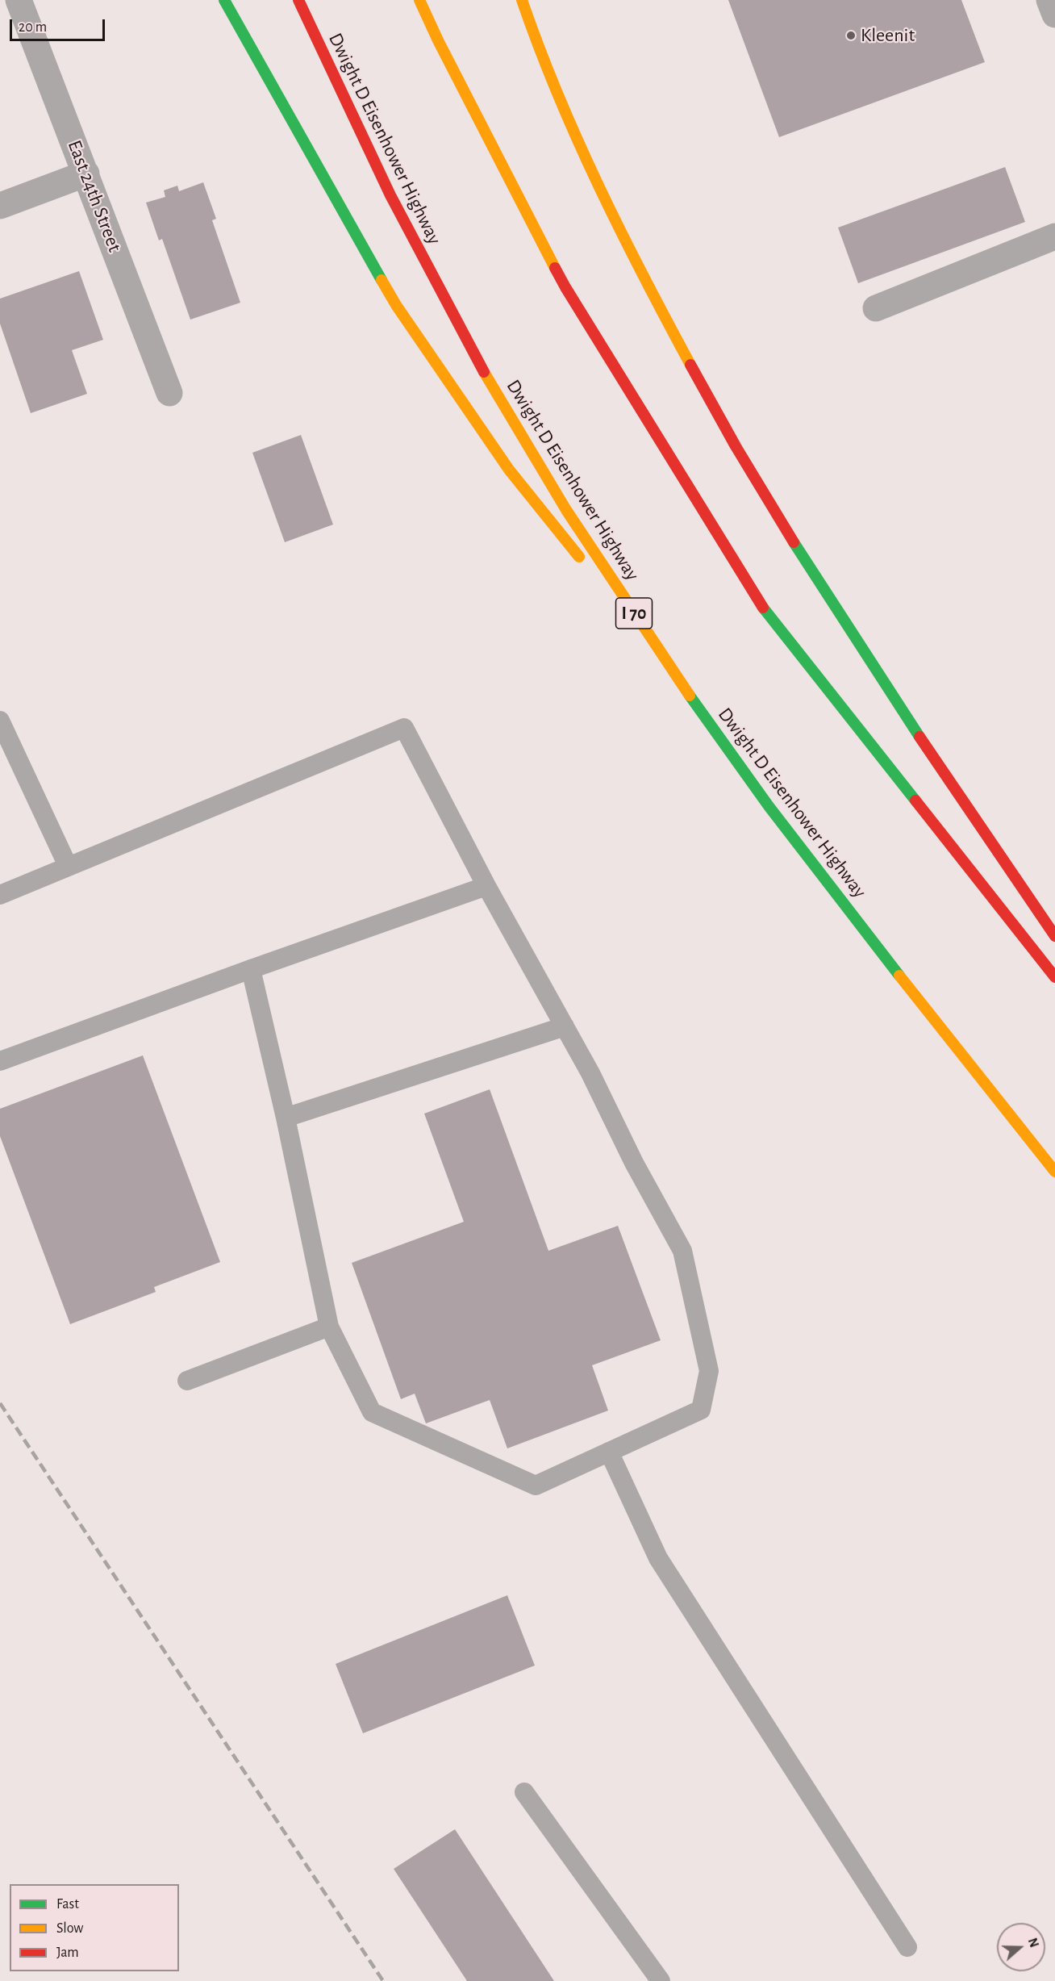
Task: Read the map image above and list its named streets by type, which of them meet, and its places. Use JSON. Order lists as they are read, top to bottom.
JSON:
{
  "streets": {
    "highway": ["Dwight D Eisenhower Highway", "I 70"],
    "street": ["East 24th Street"]
  },
  "places": ["Kleenit"],
  "legend": ["Fast", "Slow", "Jam"],
  "scale_bar": "20 m",
  "north": "right"
}
